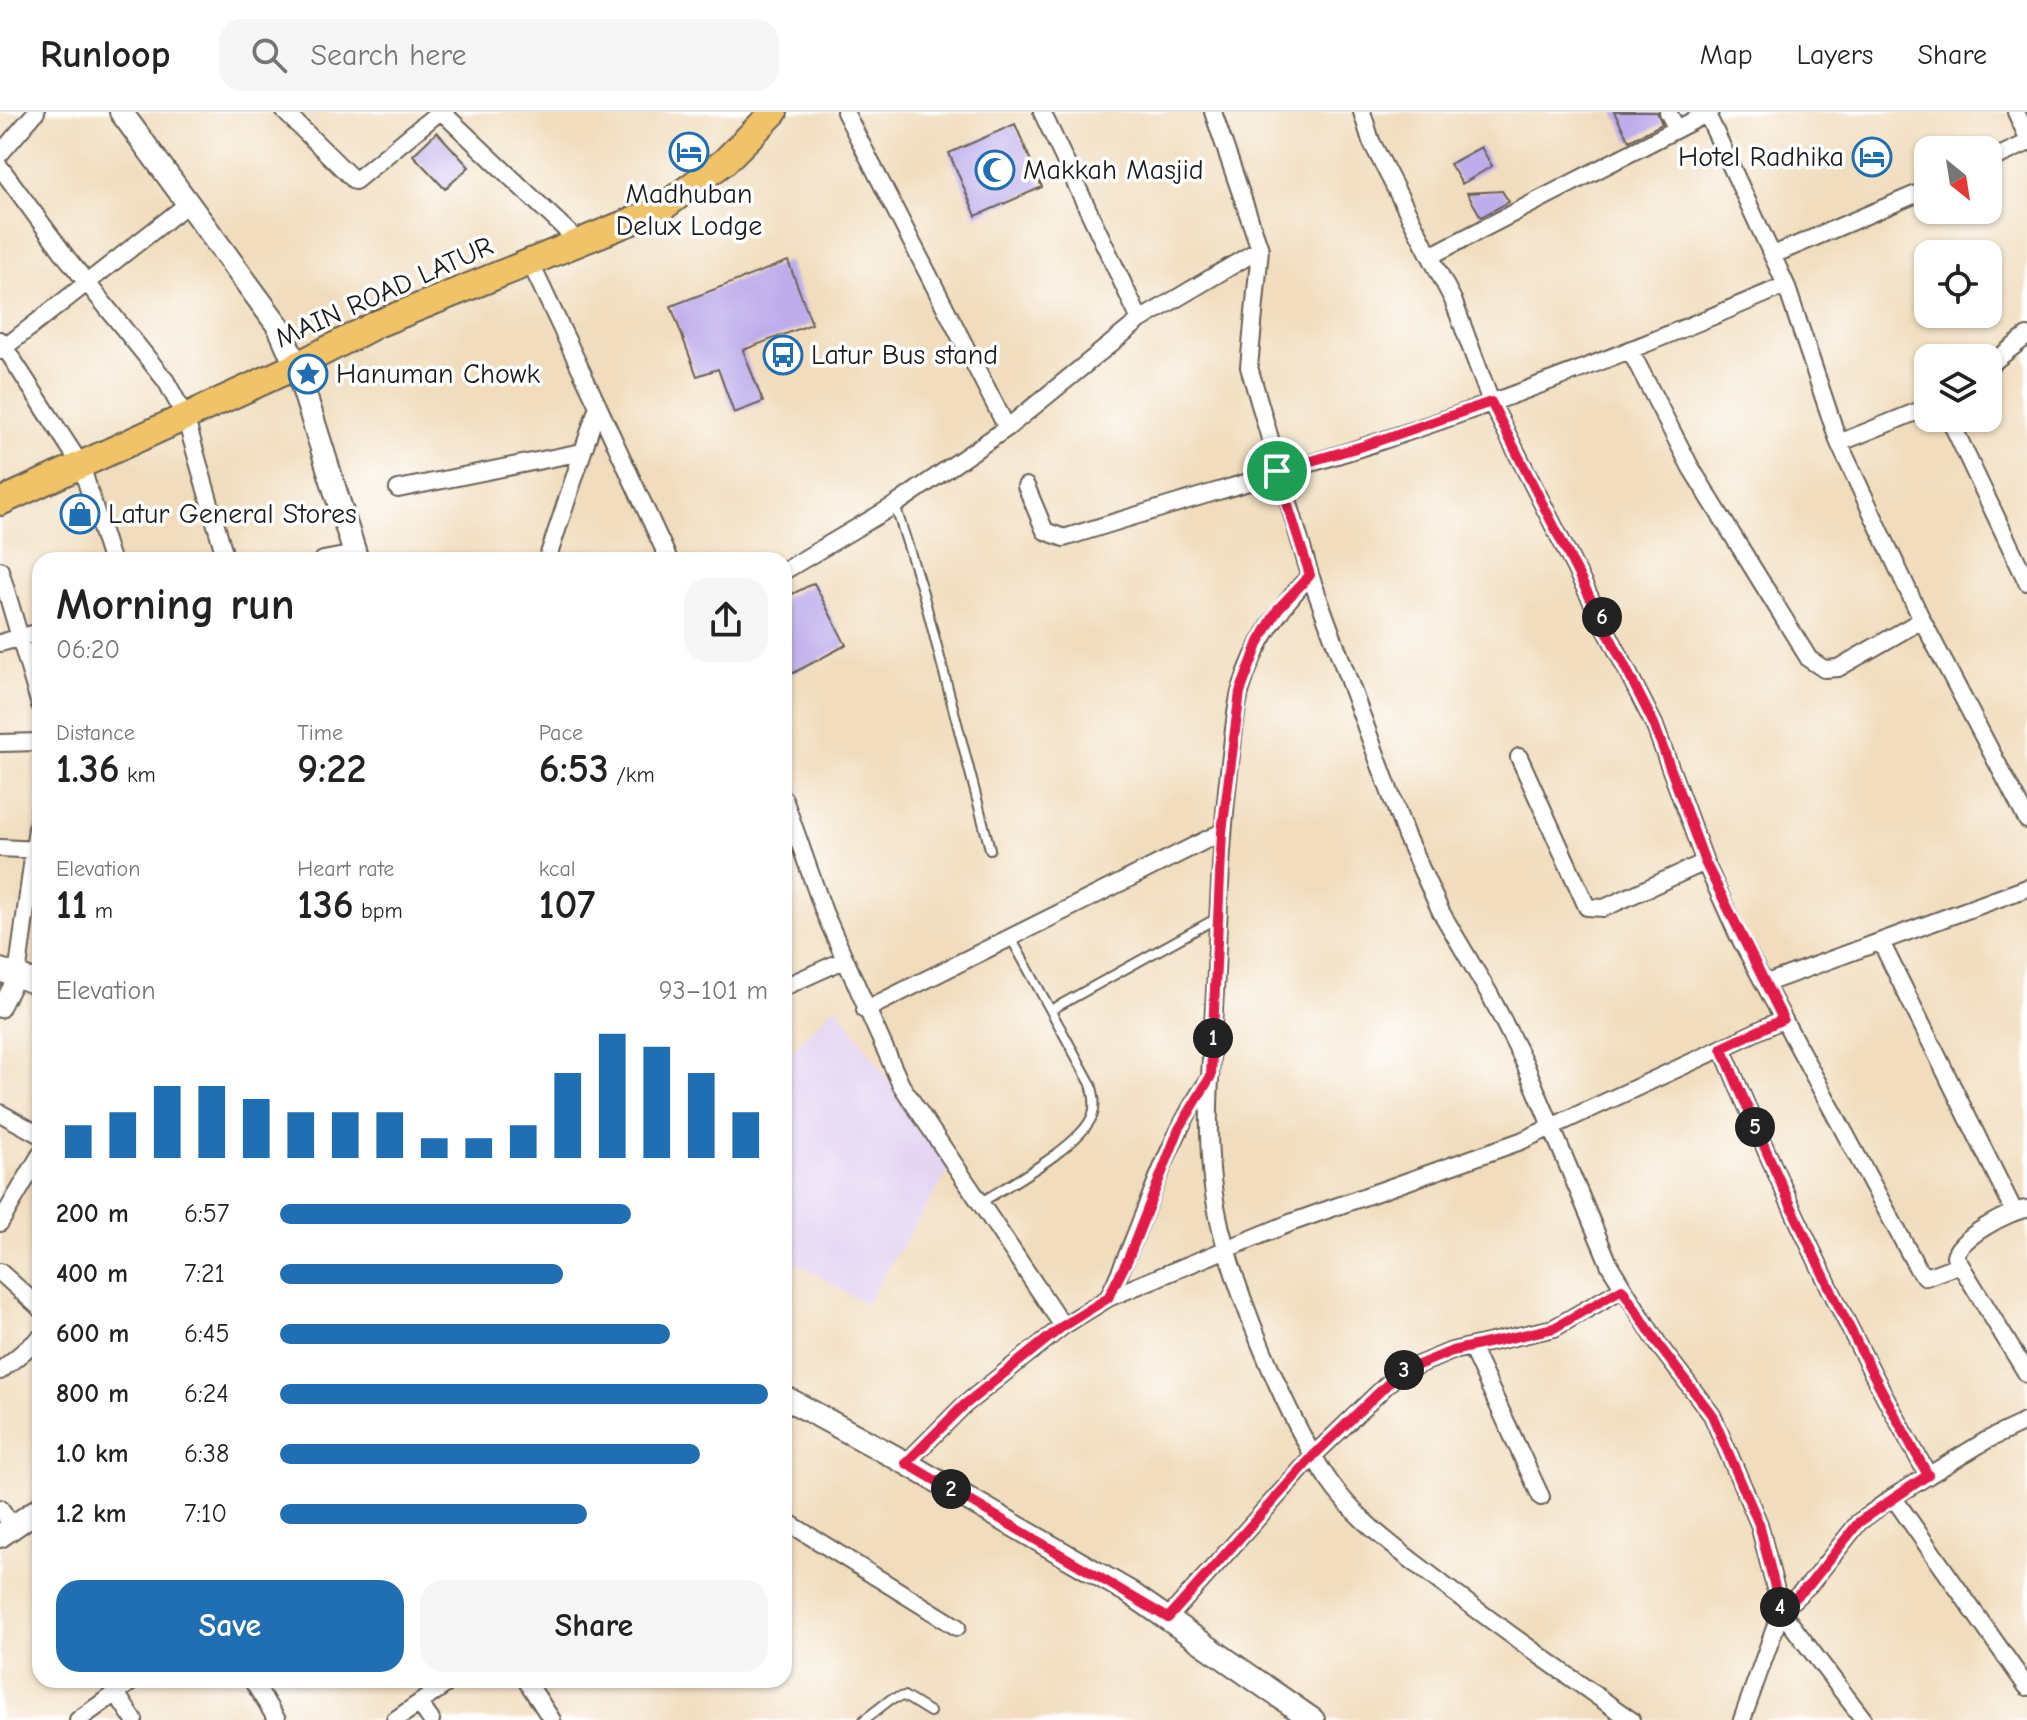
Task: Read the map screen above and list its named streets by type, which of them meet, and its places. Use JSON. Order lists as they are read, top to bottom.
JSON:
{
  "streets": {
    "main road": ["MAIN ROAD LATUR"]
  },
  "places": {
    "hotel": ["Madhuban Delux Lodge", "Hotel Radhika"],
    "mosque": ["Makkah Masjid"],
    "bus stop": ["Latur Bus stand"],
    "place": ["Hanuman Chowk"],
    "shop": ["Latur General Stores"]
  },
  "north": "bottom right",
  "page": {
    "header": "Runloop",
    "search": "Search here",
    "nav": ["Map", "Layers", "Share"],
    "heading": ["Morning run", "06:20"],
    "pins": [
      "6",
      "1",
      "5",
      "3",
      "2",
      "4"
    ],
    "stats": [
      ["Distance", "1.36 km"],
      ["Time", "9:22"],
      ["Pace", "6:53 /km"],
      ["Elevation", "11 m"],
      ["Heart rate", "136 bpm"],
      ["kcal", "107"]
    ],
    "chart": ["Elevation", "93–101 m"],
    "list": [
      {
        "name": "200 m",
        "note": "6:57"
      },
      {
        "name": "400 m",
        "note": "7:21"
      },
      {
        "name": "600 m",
        "note": "6:45"
      },
      {
        "name": "800 m",
        "note": "6:24"
      },
      {
        "name": "1.0 km",
        "note": "6:38"
      },
      {
        "name": "1.2 km",
        "note": "7:10"
      }
    ],
    "buttons": ["Save", "Share"]
  }
}
